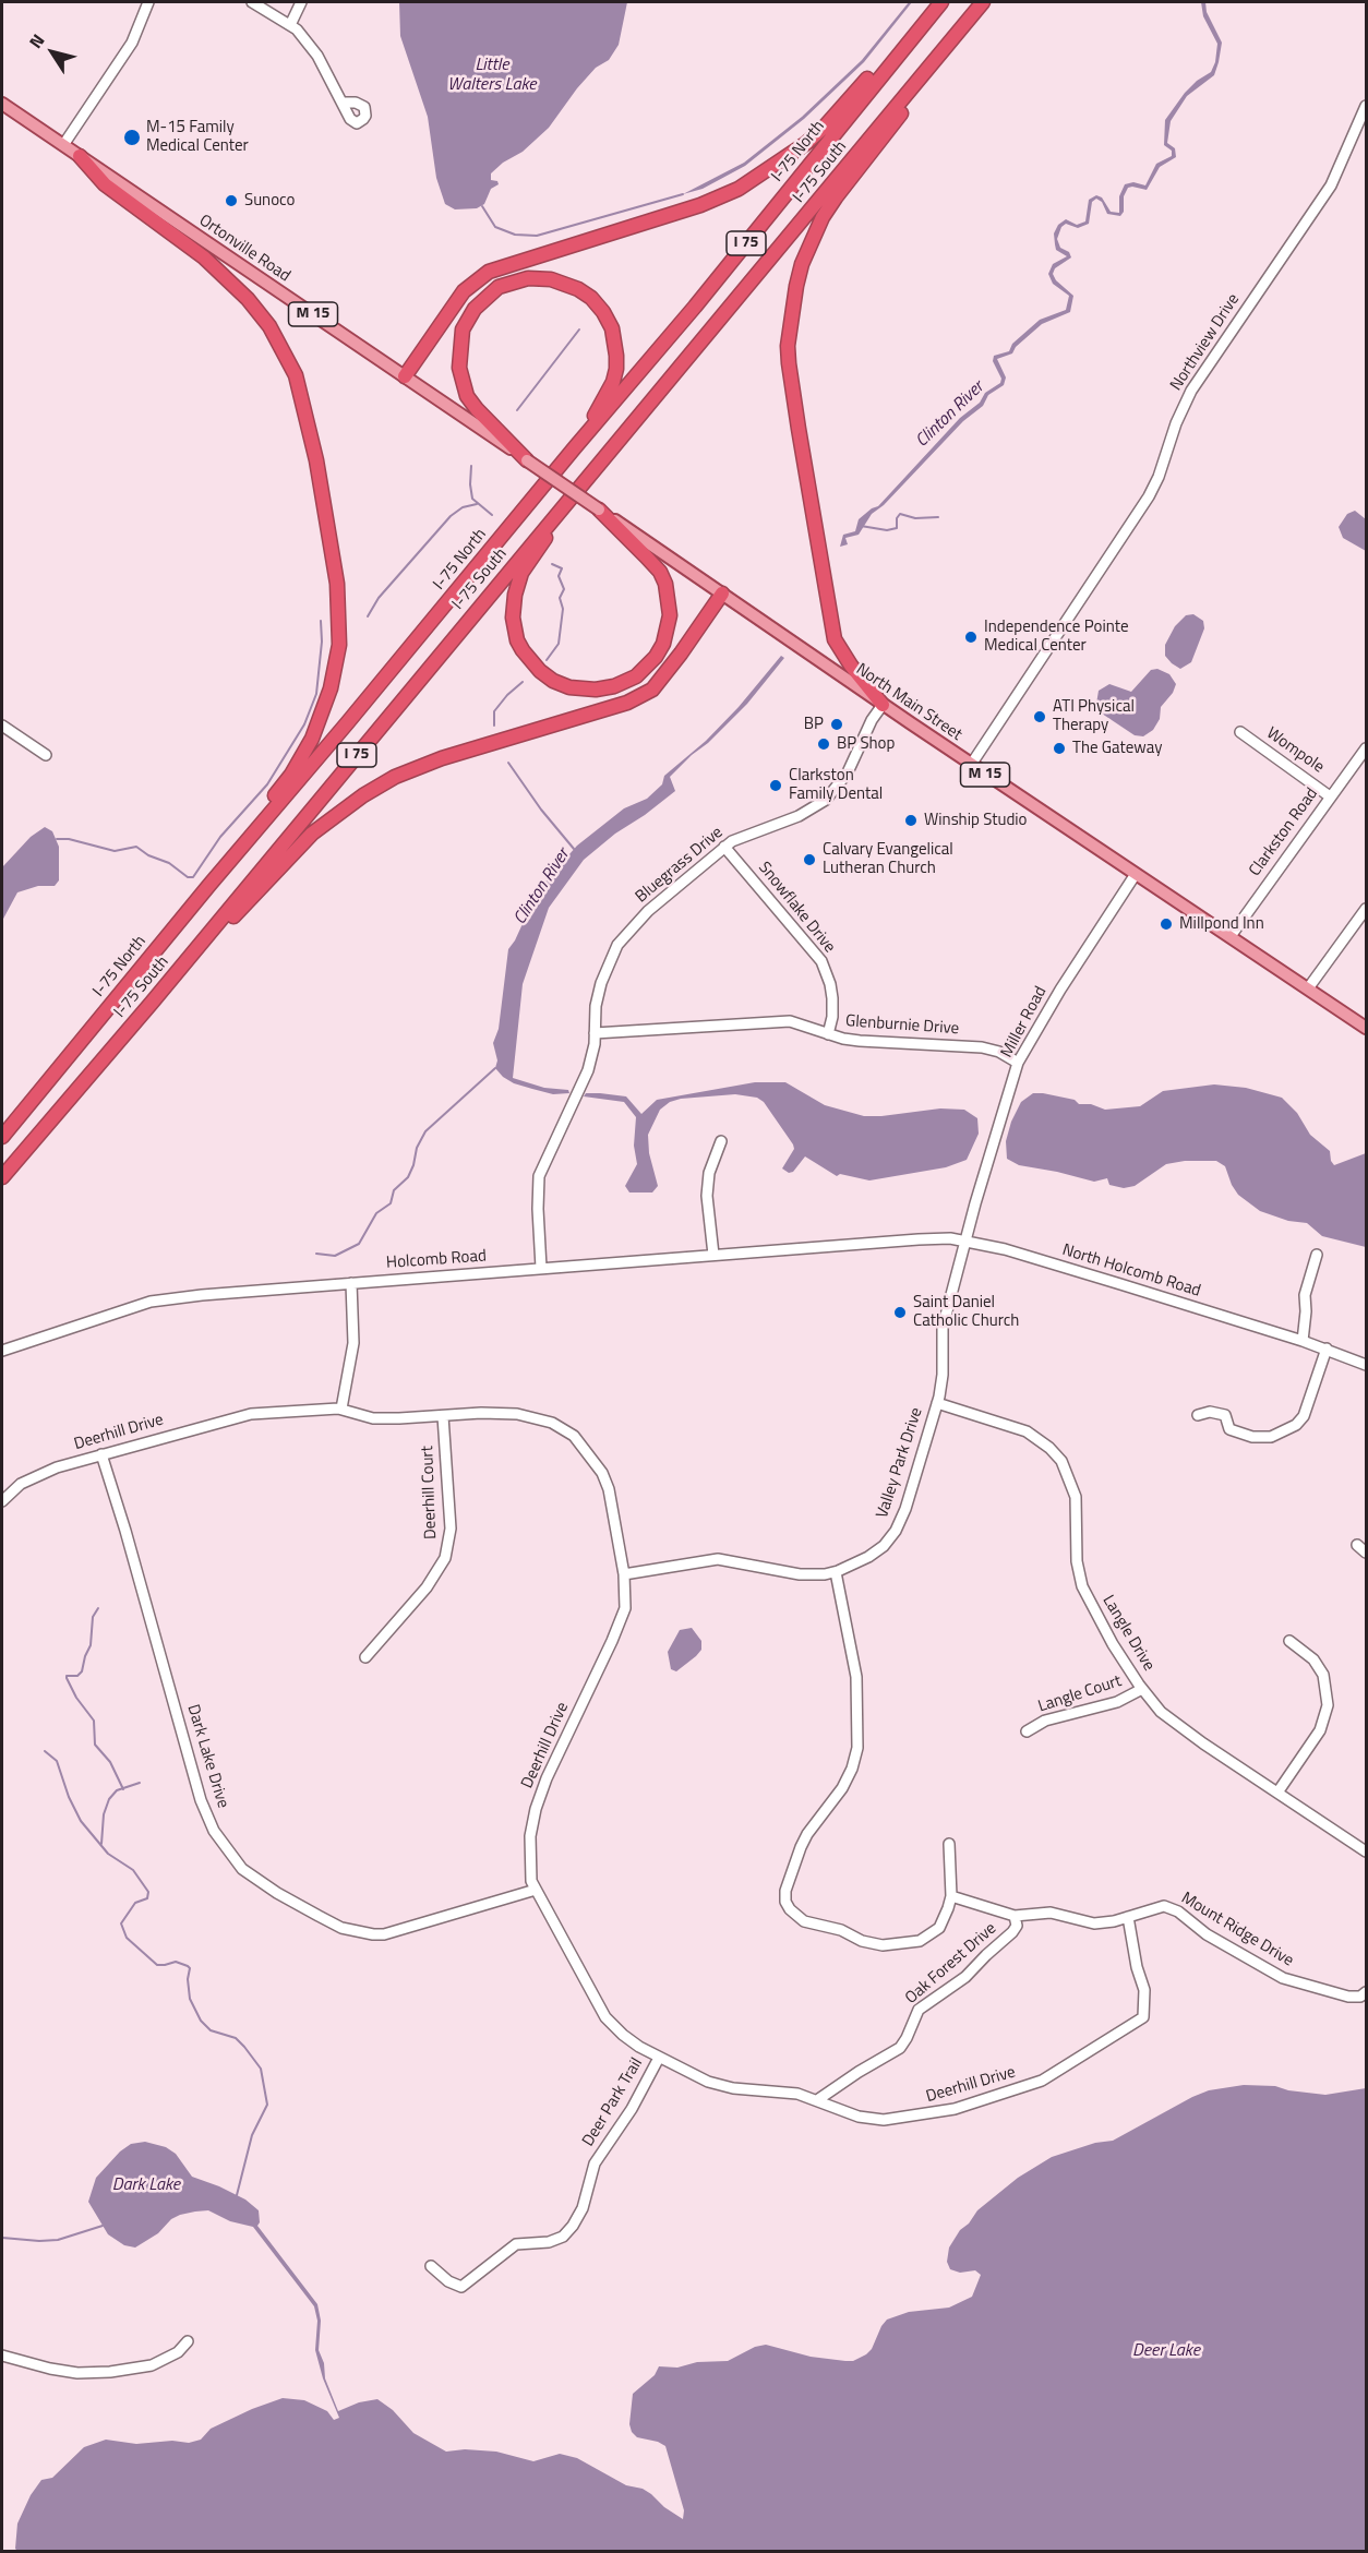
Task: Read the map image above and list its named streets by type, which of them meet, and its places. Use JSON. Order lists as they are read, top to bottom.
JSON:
{
  "streets": {
    "highway": ["I-75 North", "I-75 South", "I 75"],
    "main road": ["Ortonville Road", "M 15", "North Main Street"],
    "street": [
      "Northview Drive",
      "Wompole",
      "Clarkston Road",
      "Bluegrass Drive",
      "Snowflake Drive",
      "Miller Road",
      "Glenburnie Drive",
      "Holcomb Road",
      "North Holcomb Road",
      "Deerhill Drive",
      "Valley Park Drive",
      "Deerhill Court",
      "Langle Drive",
      "Langle Court",
      "Dark Lake Drive",
      "Mount Ridge Drive",
      "Oak Forest Drive",
      "Deer Park Trail"
    ]
  },
  "crossings": [
    ["Ortonville Road", "North Main Street"],
    ["Northview Drive", "North Main Street"],
    ["North Main Street", "Clarkston Road"],
    ["North Main Street", "Bluegrass Drive"],
    ["North Main Street", "Miller Road"],
    ["Wompole", "Clarkston Road"],
    ["Bluegrass Drive", "Snowflake Drive"],
    ["Bluegrass Drive", "Glenburnie Drive"],
    ["Bluegrass Drive", "Holcomb Road"],
    ["Snowflake Drive", "Glenburnie Drive"],
    ["Miller Road", "Glenburnie Drive"],
    ["Miller Road", "North Holcomb Road"],
    ["Miller Road", "Valley Park Drive"],
    ["Holcomb Road", "North Holcomb Road"],
    ["North Holcomb Road", "Valley Park Drive"],
    ["Deerhill Drive", "Valley Park Drive"],
    ["Deerhill Drive", "Deerhill Court"],
    ["Deerhill Drive", "Dark Lake Drive"],
    ["Deerhill Drive", "Mount Ridge Drive"],
    ["Deerhill Drive", "Oak Forest Drive"],
    ["Deerhill Drive", "Deer Park Trail"],
    ["Valley Park Drive", "Langle Drive"],
    ["Langle Drive", "Langle Court"],
    ["Mount Ridge Drive", "Oak Forest Drive"]
  ],
  "water": [
    "Little Walters Lake",
    "Clinton River",
    "Dark Lake",
    "Deer Lake"
  ],
  "places": [
    "M-15 Family Medical Center",
    "Sunoco",
    "Independence Pointe Medical Center",
    "ATI Physical Therapy",
    "BP",
    "BP Shop",
    "The Gateway",
    "Clarkston Family Dental",
    "Winship Studio",
    "Calvary Evangelical Lutheran Church",
    "Millpond Inn",
    "Saint Daniel Catholic Church"
  ],
  "north": "top left"
}
